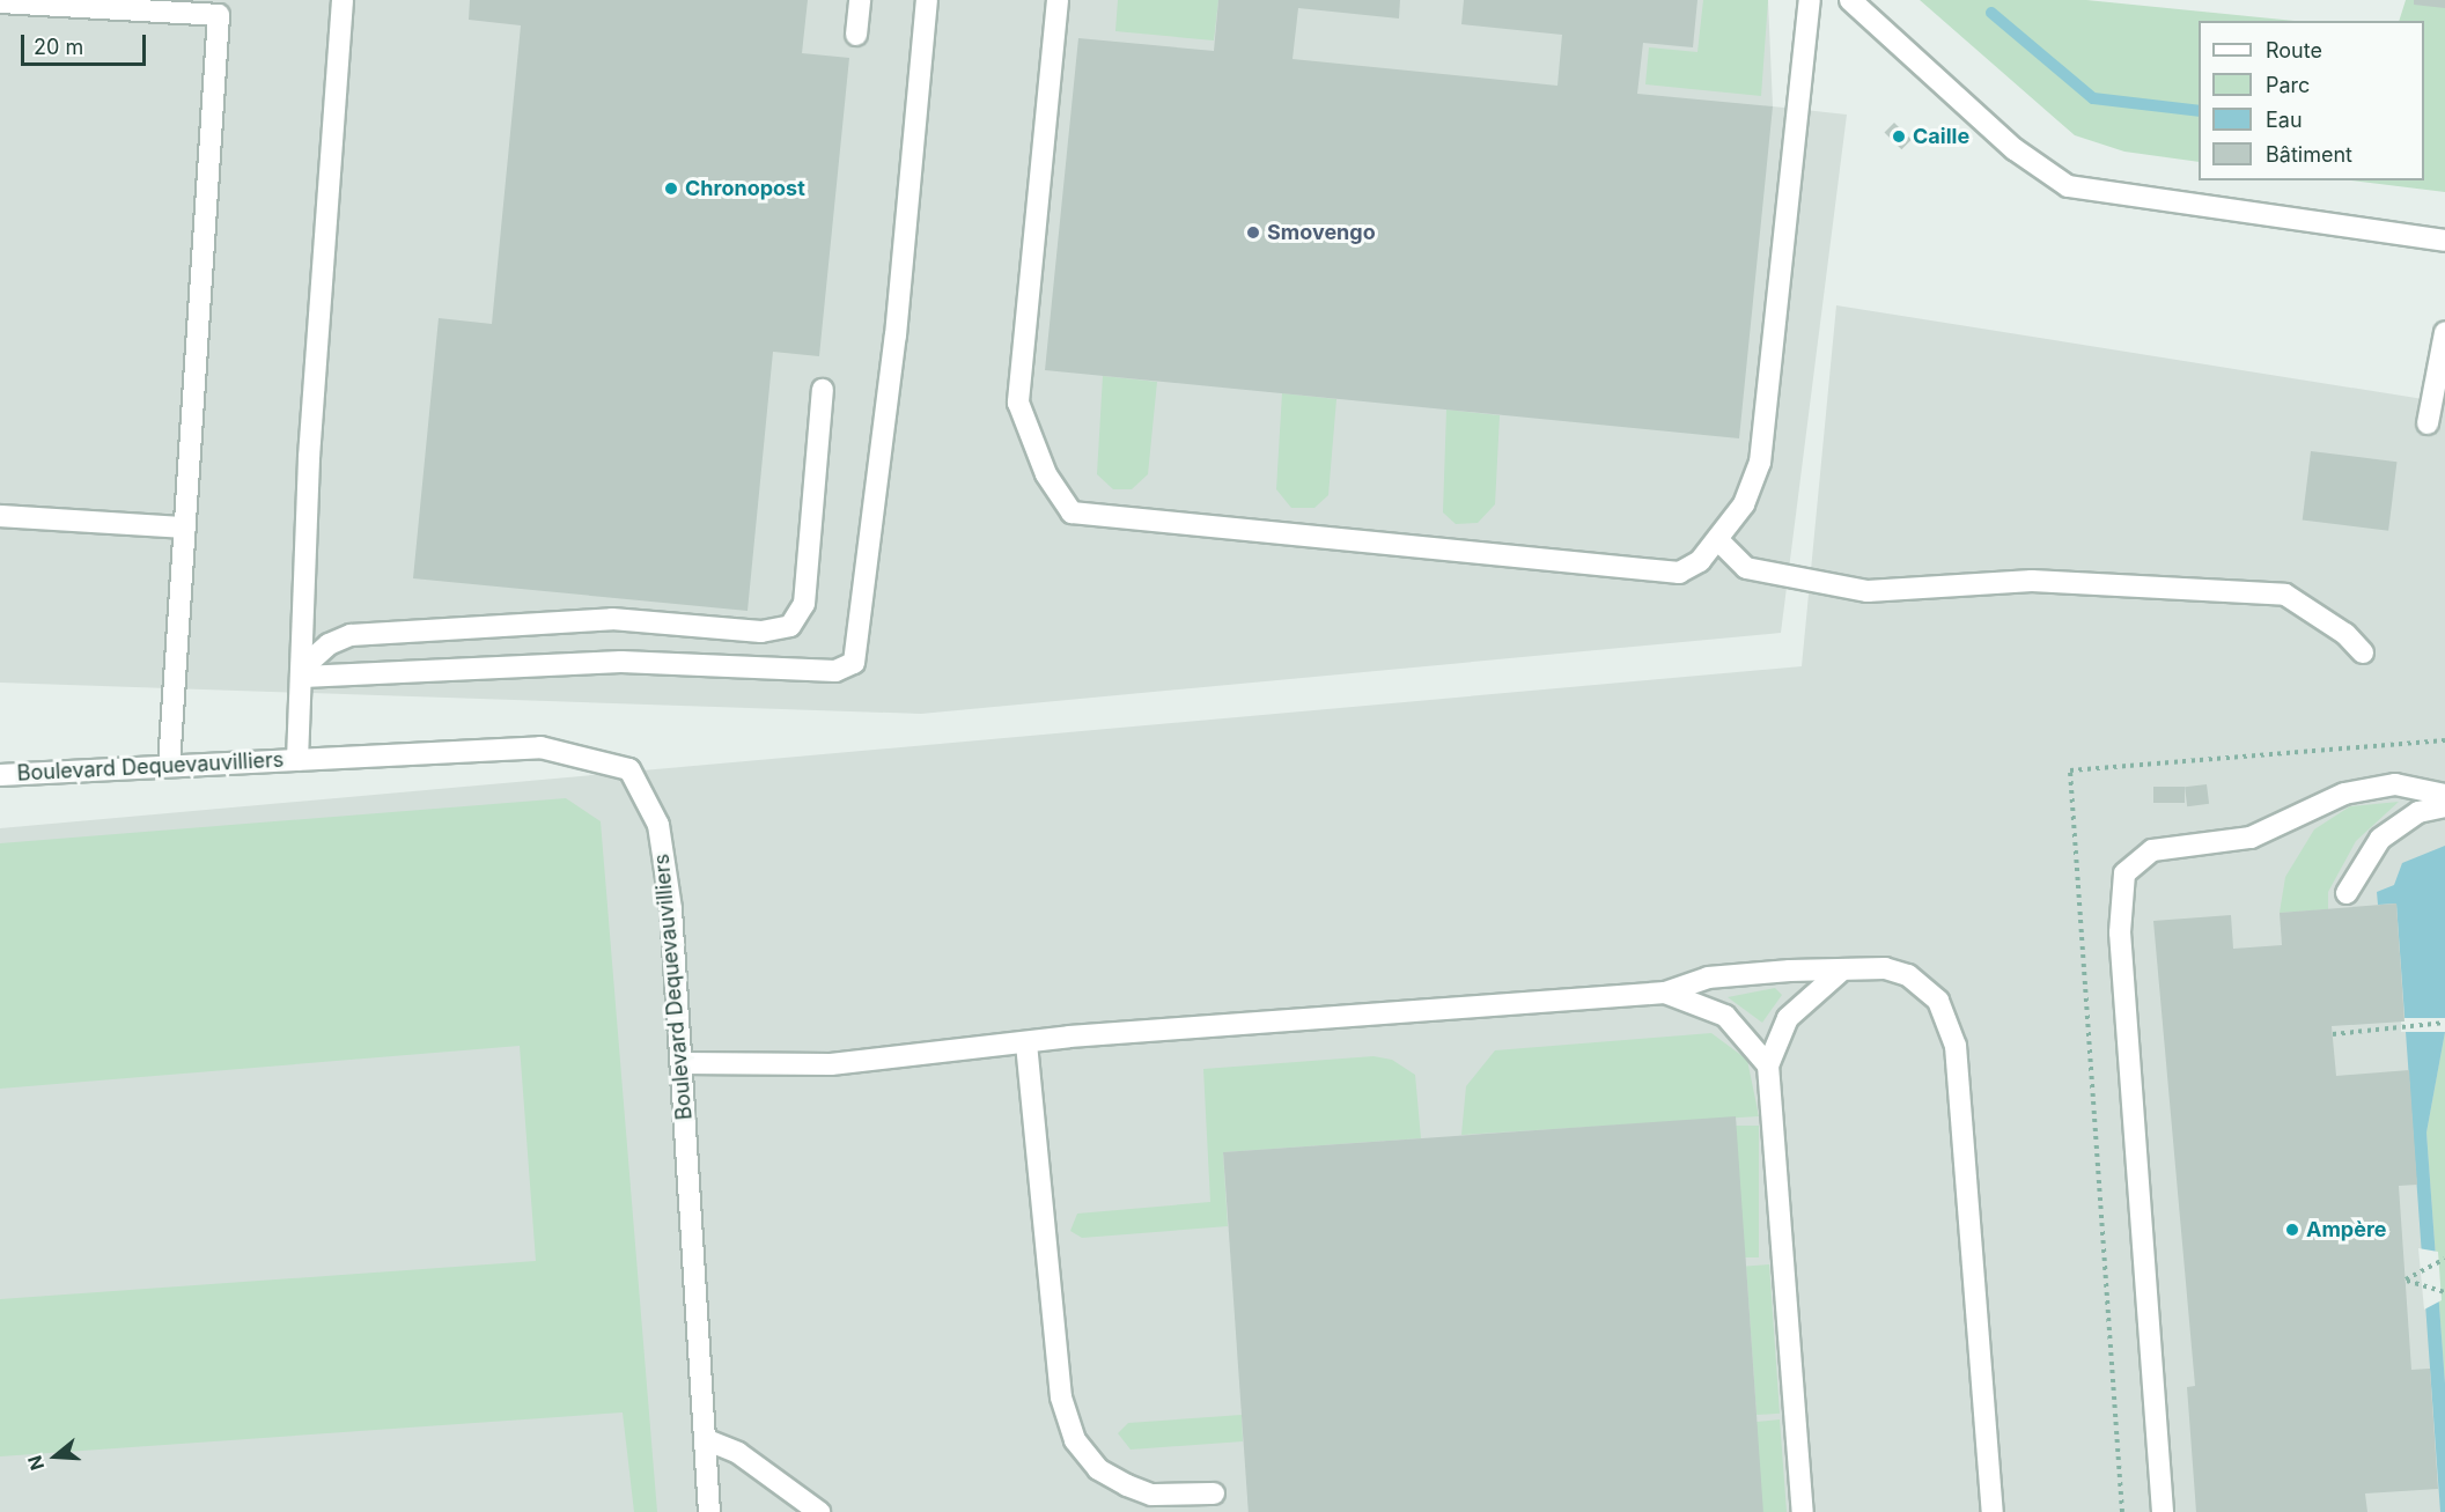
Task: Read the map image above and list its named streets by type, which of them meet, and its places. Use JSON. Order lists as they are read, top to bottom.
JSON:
{
  "streets": {
    "street": ["Boulevard Dequevauvilliers"]
  },
  "places": [
    "Caille",
    "Chronopost",
    "Smovengo",
    "Ampère"
  ],
  "legend": [
    "Route",
    "Parc",
    "Eau",
    "Bâtiment"
  ],
  "scale_bar": "20 m",
  "north": "left"
}
